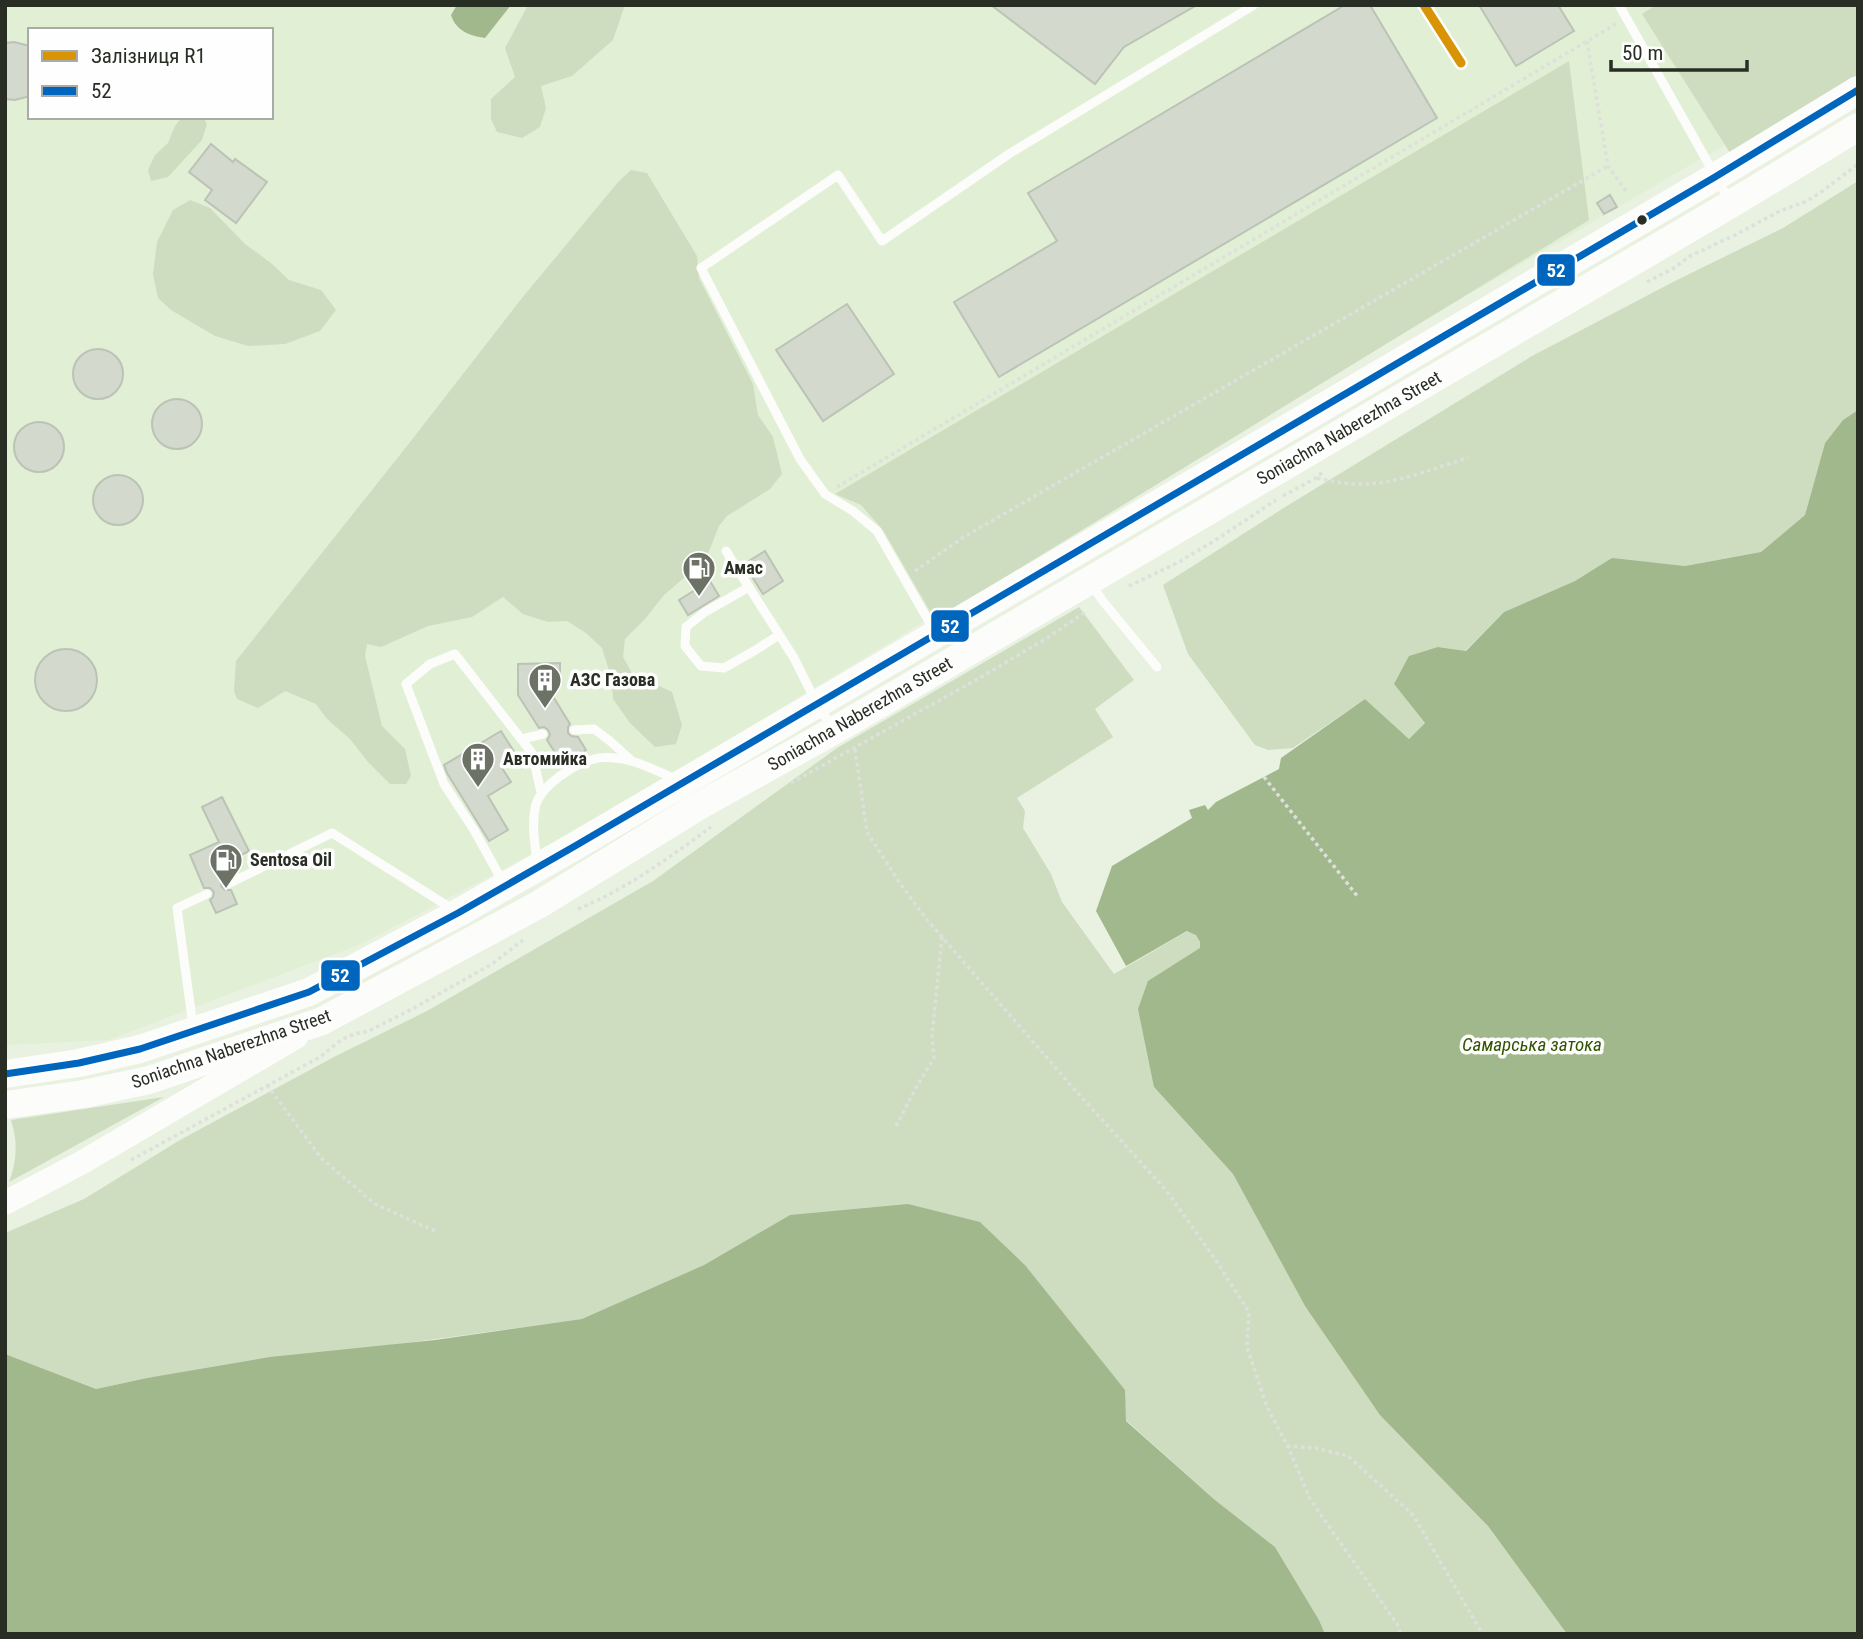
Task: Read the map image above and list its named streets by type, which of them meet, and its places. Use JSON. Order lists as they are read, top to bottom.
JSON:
{
  "streets": {
    "main road": ["Soniachna Naberezhna Street"]
  },
  "water": ["Самарська затока"],
  "places": {
    "fuel station": ["Амас", "Sentosa Oil"],
    "building": ["АЗС Газова", "Автомийка"]
  },
  "lines": ["rail line R1", "transit line 52"],
  "legend": ["Залізниця R1", "52"],
  "scale_bar": "50 m"
}
